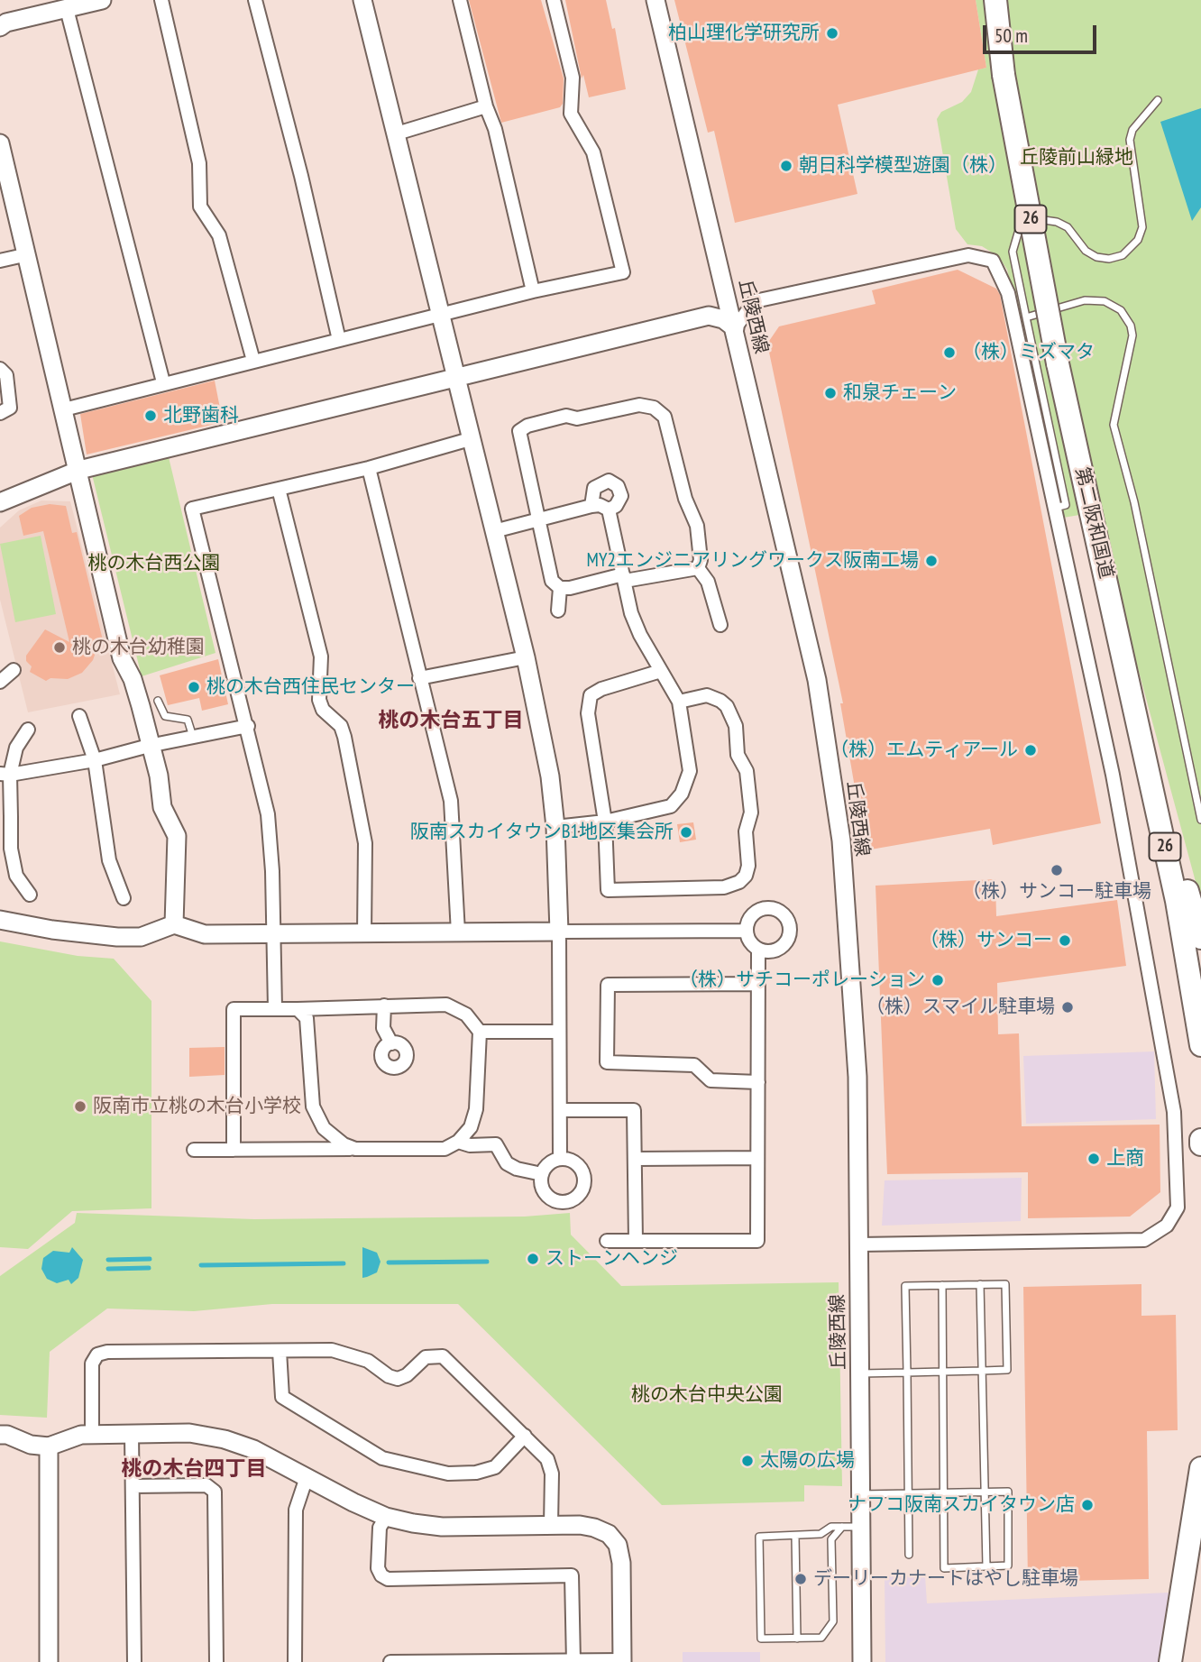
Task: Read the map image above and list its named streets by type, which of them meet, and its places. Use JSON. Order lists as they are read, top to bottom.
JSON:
{
  "streets": {
    "highway": ["26", "第二阪和国道"],
    "street": ["丘陵西線"]
  },
  "crossings": [
    ["26", "第二阪和国道"]
  ],
  "districts": ["桃の木台五丁目", "桃の木台四丁目"],
  "parks": ["丘陵前山緑地", "桃の木台西公園", "桃の木台中央公園"],
  "places": [
    "柏山理化学研究所",
    "朝日科学模型遊園（株）",
    "（株）ミズマタ",
    "和泉チェーン",
    "北野歯科",
    "MY2エンジニアリングワークス阪南工場",
    "桃の木台幼稚園",
    "桃の木台西住民センター",
    "（株）エムティアール",
    "阪南スカイタウンB1地区集会所",
    "（株）サンコー駐車場",
    "（株）サンコー",
    "（株）サチコーポレーション",
    "（株）スマイル駐車場",
    "阪南市立桃の木台小学校",
    "上商",
    "ストーンヘンジ",
    "太陽の広場",
    "ナフコ阪南スカイタウン店",
    "デーリーカナートはやし駐車場"
  ],
  "scale_bar": "50 m"
}
